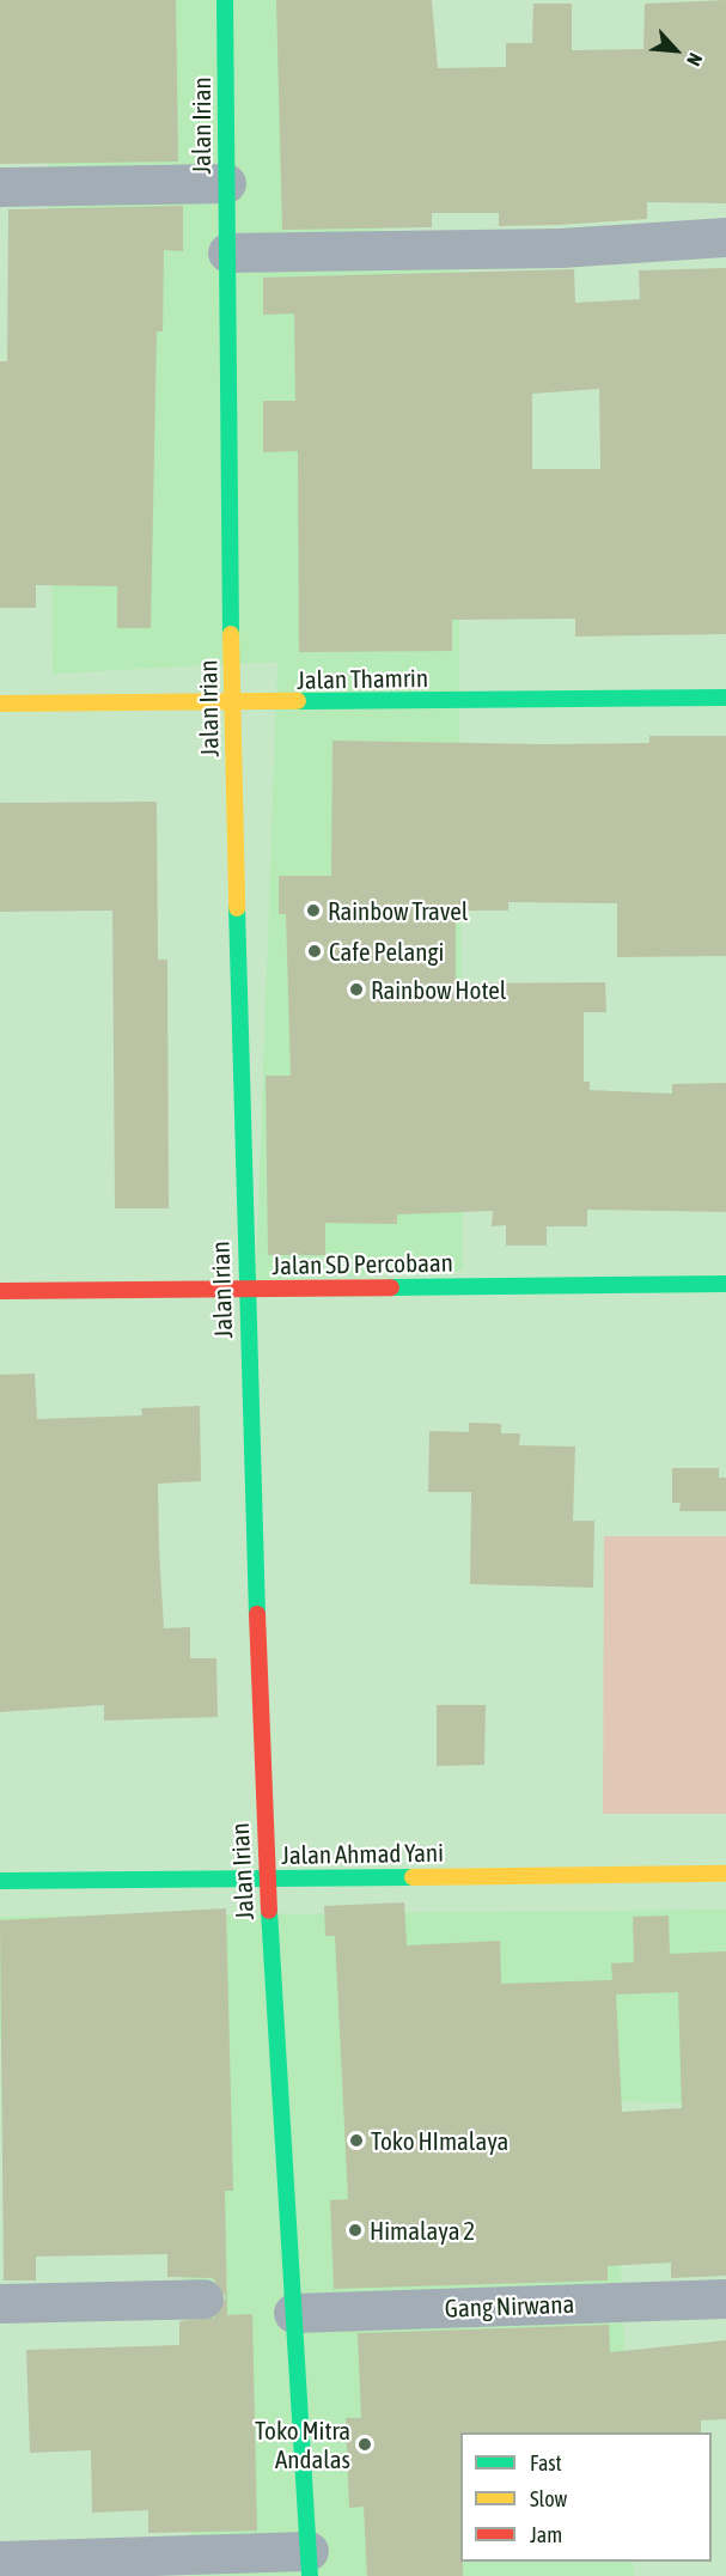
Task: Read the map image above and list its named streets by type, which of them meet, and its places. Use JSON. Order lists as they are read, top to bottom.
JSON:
{
  "streets": {
    "main road": [
      "Jalan Irian",
      "Jalan Thamrin",
      "Jalan SD Percobaan",
      "Jalan Ahmad Yani"
    ],
    "street": ["Gang Nirwana"]
  },
  "crossings": [
    ["Jalan Irian", "Jalan Thamrin"],
    ["Jalan Irian", "Jalan SD Percobaan"],
    ["Jalan Irian", "Jalan Ahmad Yani"],
    ["Jalan Irian", "Gang Nirwana"]
  ],
  "places": [
    "Rainbow Travel",
    "Cafe Pelangi",
    "Rainbow Hotel",
    "Toko HImalaya",
    "Himalaya 2",
    "Toko Mitra Andalas"
  ],
  "legend": ["Fast", "Slow", "Jam"],
  "north": "bottom right"
}
